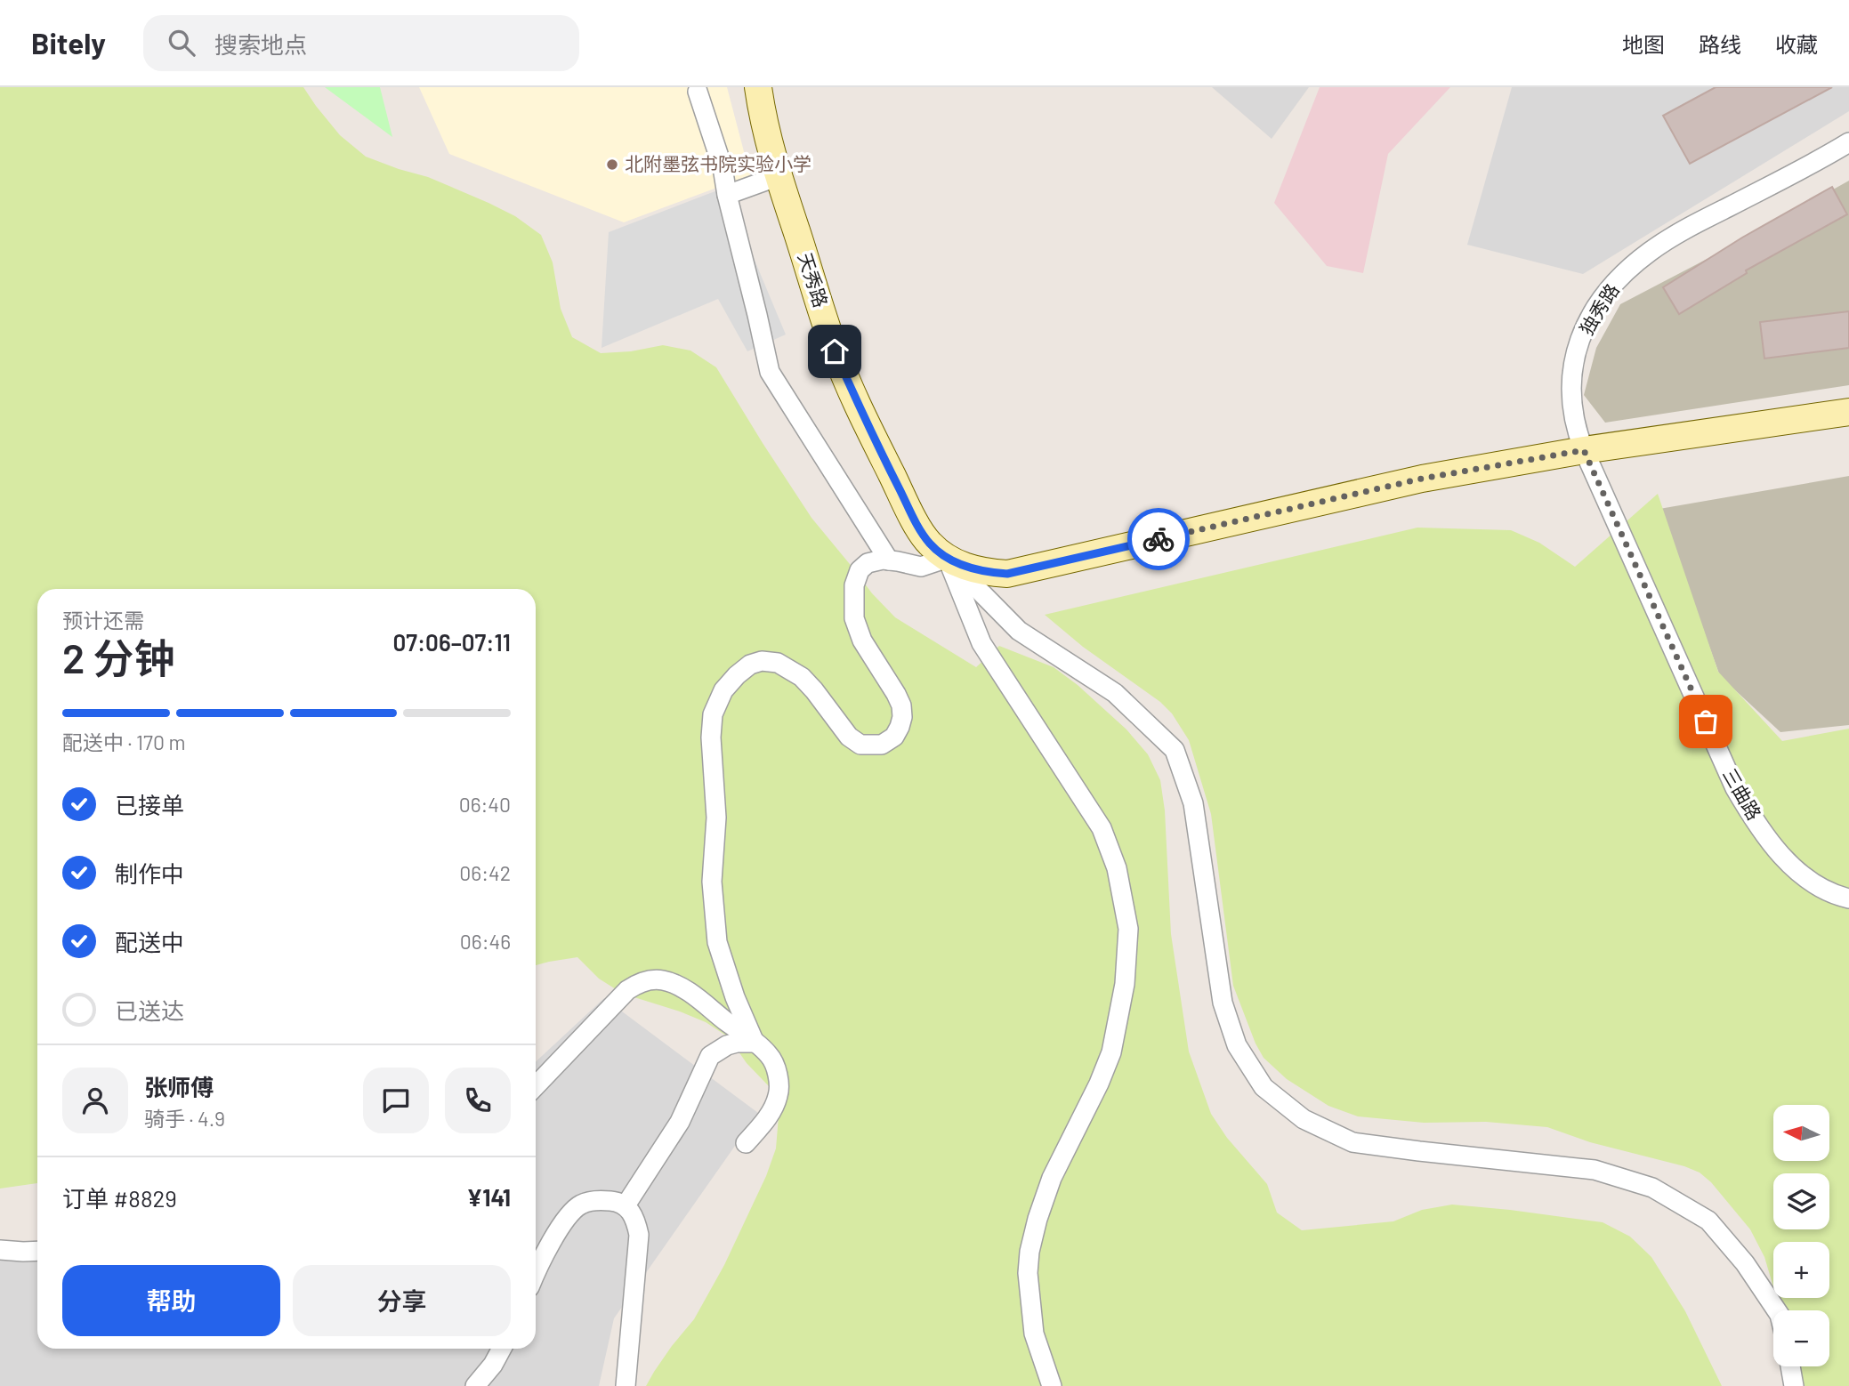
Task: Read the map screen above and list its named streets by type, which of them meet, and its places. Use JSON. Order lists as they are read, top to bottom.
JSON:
{
  "streets": {
    "main road": ["天秀路"],
    "street": ["独秀路", "三曲路"]
  },
  "crossings": [
    ["独秀路", "三曲路"]
  ],
  "places": ["北附墨弦书院实验小学"],
  "north": "left",
  "page": {
    "header": "Bitely",
    "search": "搜索地点",
    "nav": ["地图", "路线", "收藏"],
    "heading": ["2 分钟", "预计还需", "07:06–07:11"],
    "panel": [
      "张师傅",
      "骑手 · 4.9",
      "订单 #8829",
      "¥141"
    ],
    "bar": "配送中 · 170 m",
    "list": [
      ["已接单", "06:40"],
      ["制作中", "06:42"],
      ["配送中", "06:46"],
      "已送达"
    ],
    "map_buttons": ["+", "−"],
    "buttons": ["帮助", "分享"]
  }
}
